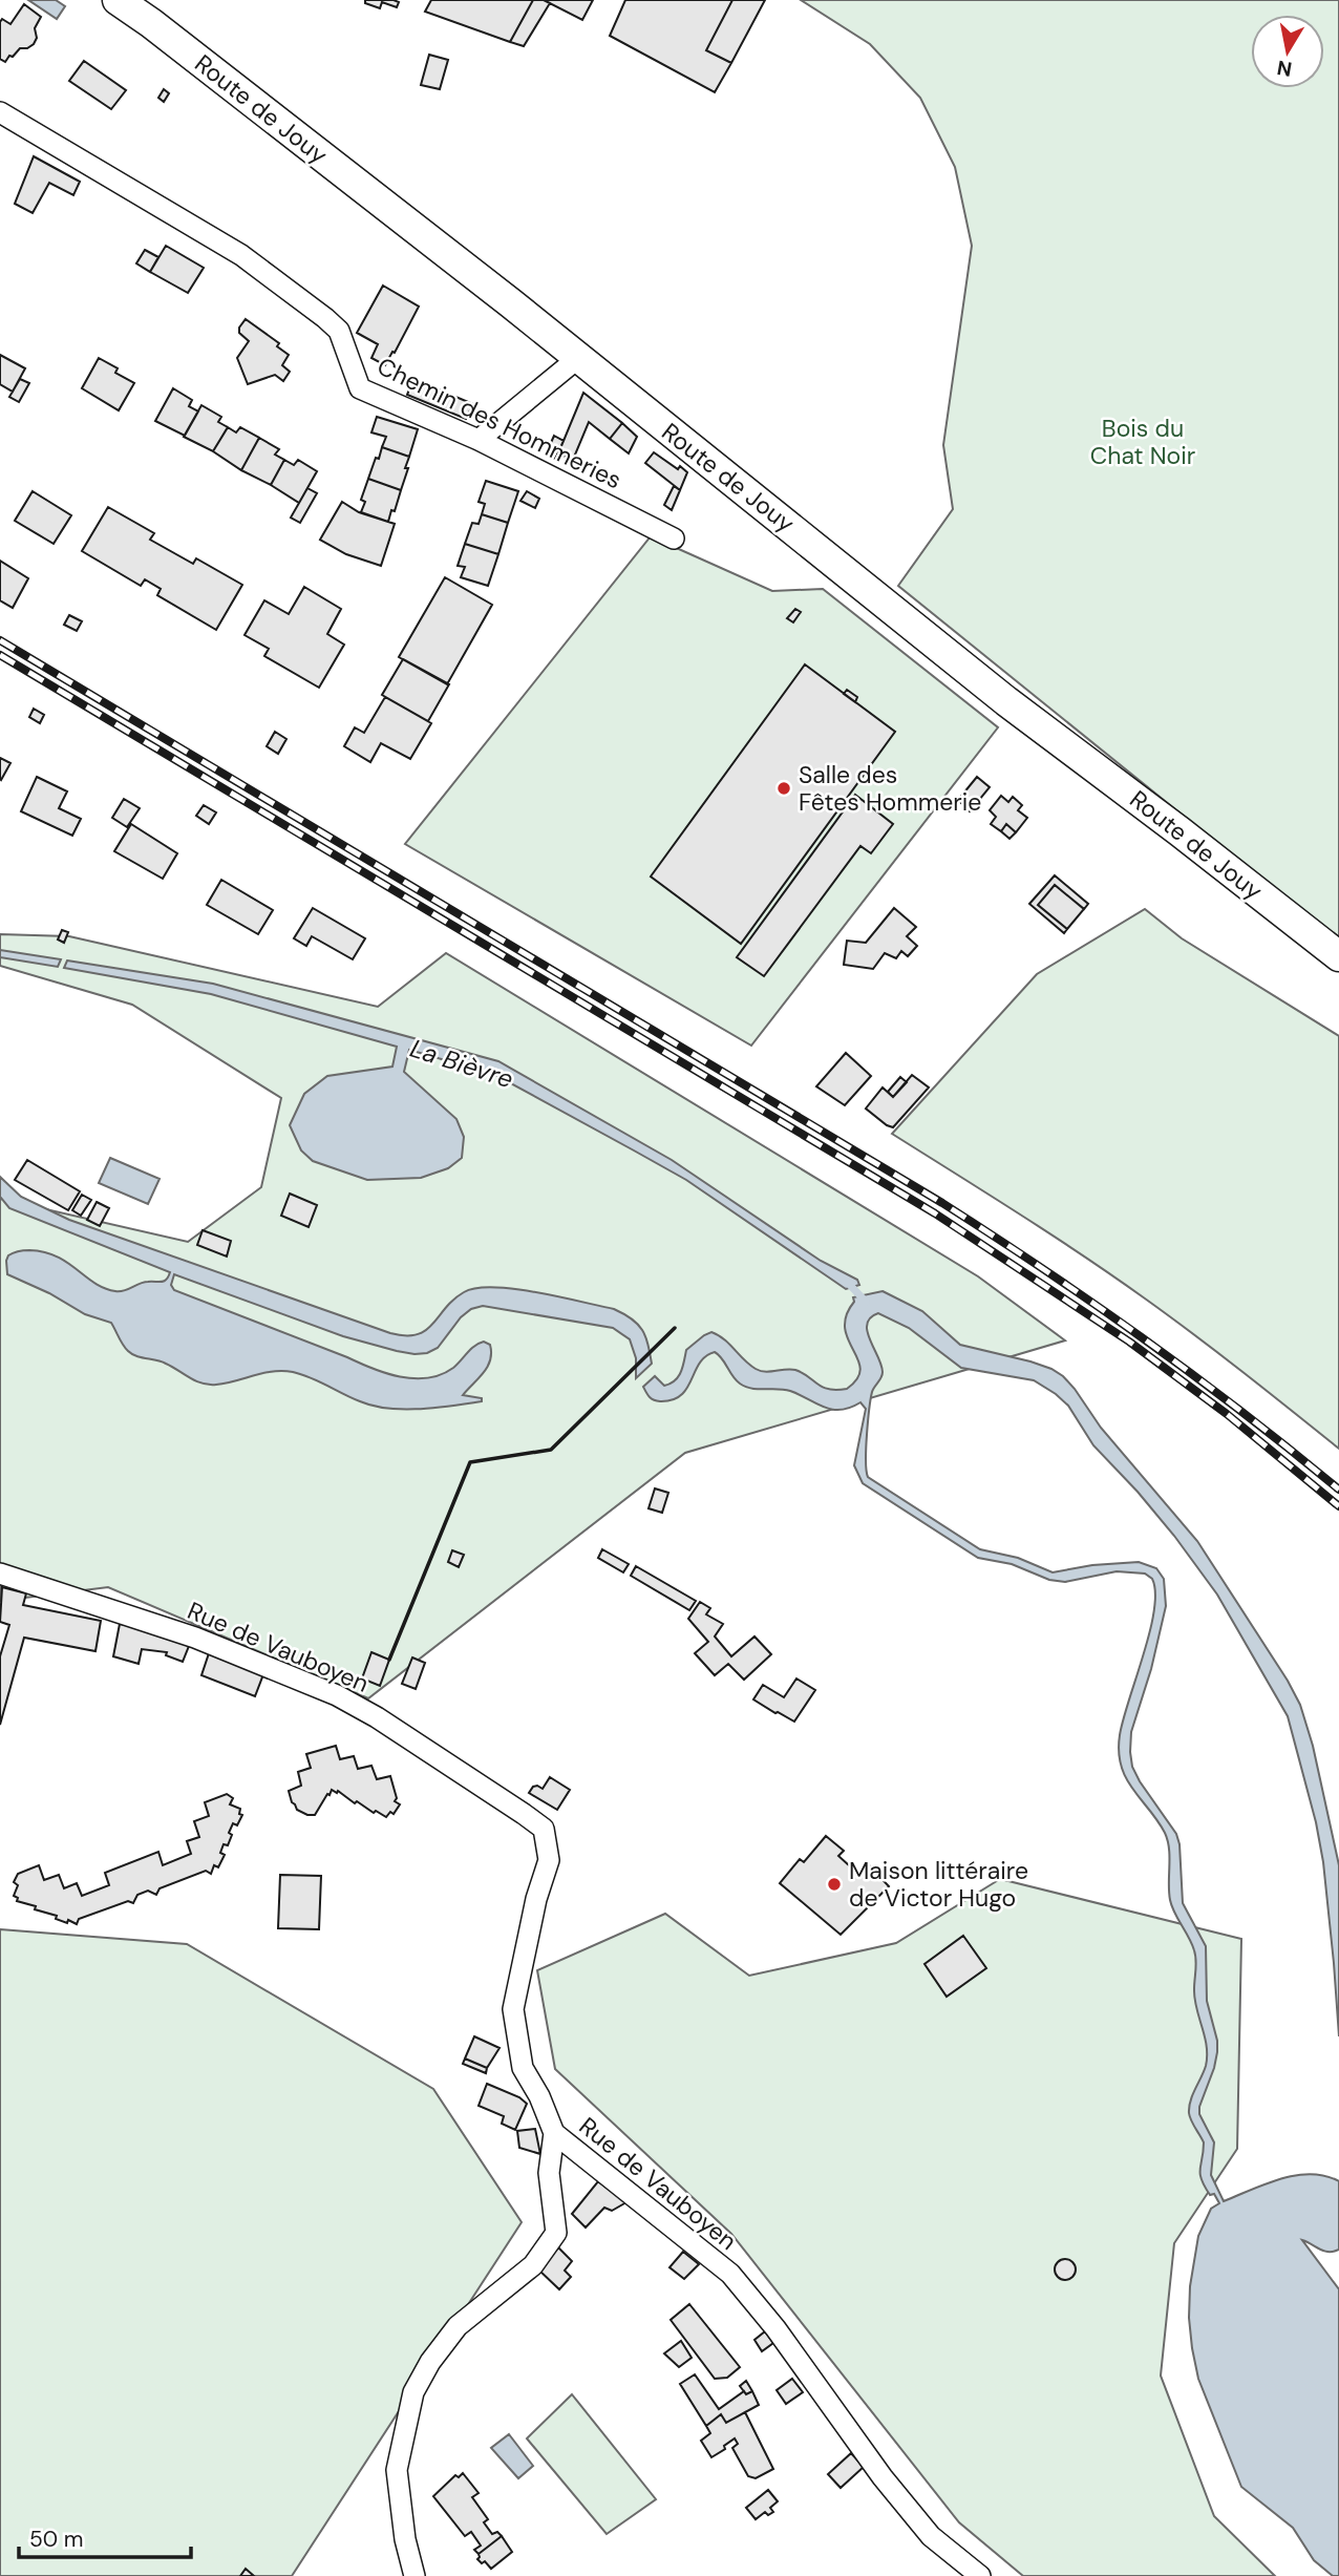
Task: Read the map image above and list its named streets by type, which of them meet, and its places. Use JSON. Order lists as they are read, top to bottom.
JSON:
{
  "streets": {
    "main road": ["Route de Jouy"],
    "street": ["Chemin des Hommeries", "Rue de Vauboyen"]
  },
  "water": ["La Bièvre"],
  "parks": ["Bois du Chat Noir"],
  "places": ["Salle des Fêtes Hommerie", "Maison littéraire de Victor Hugo"],
  "scale_bar": "50 m",
  "north": "bottom"
}
